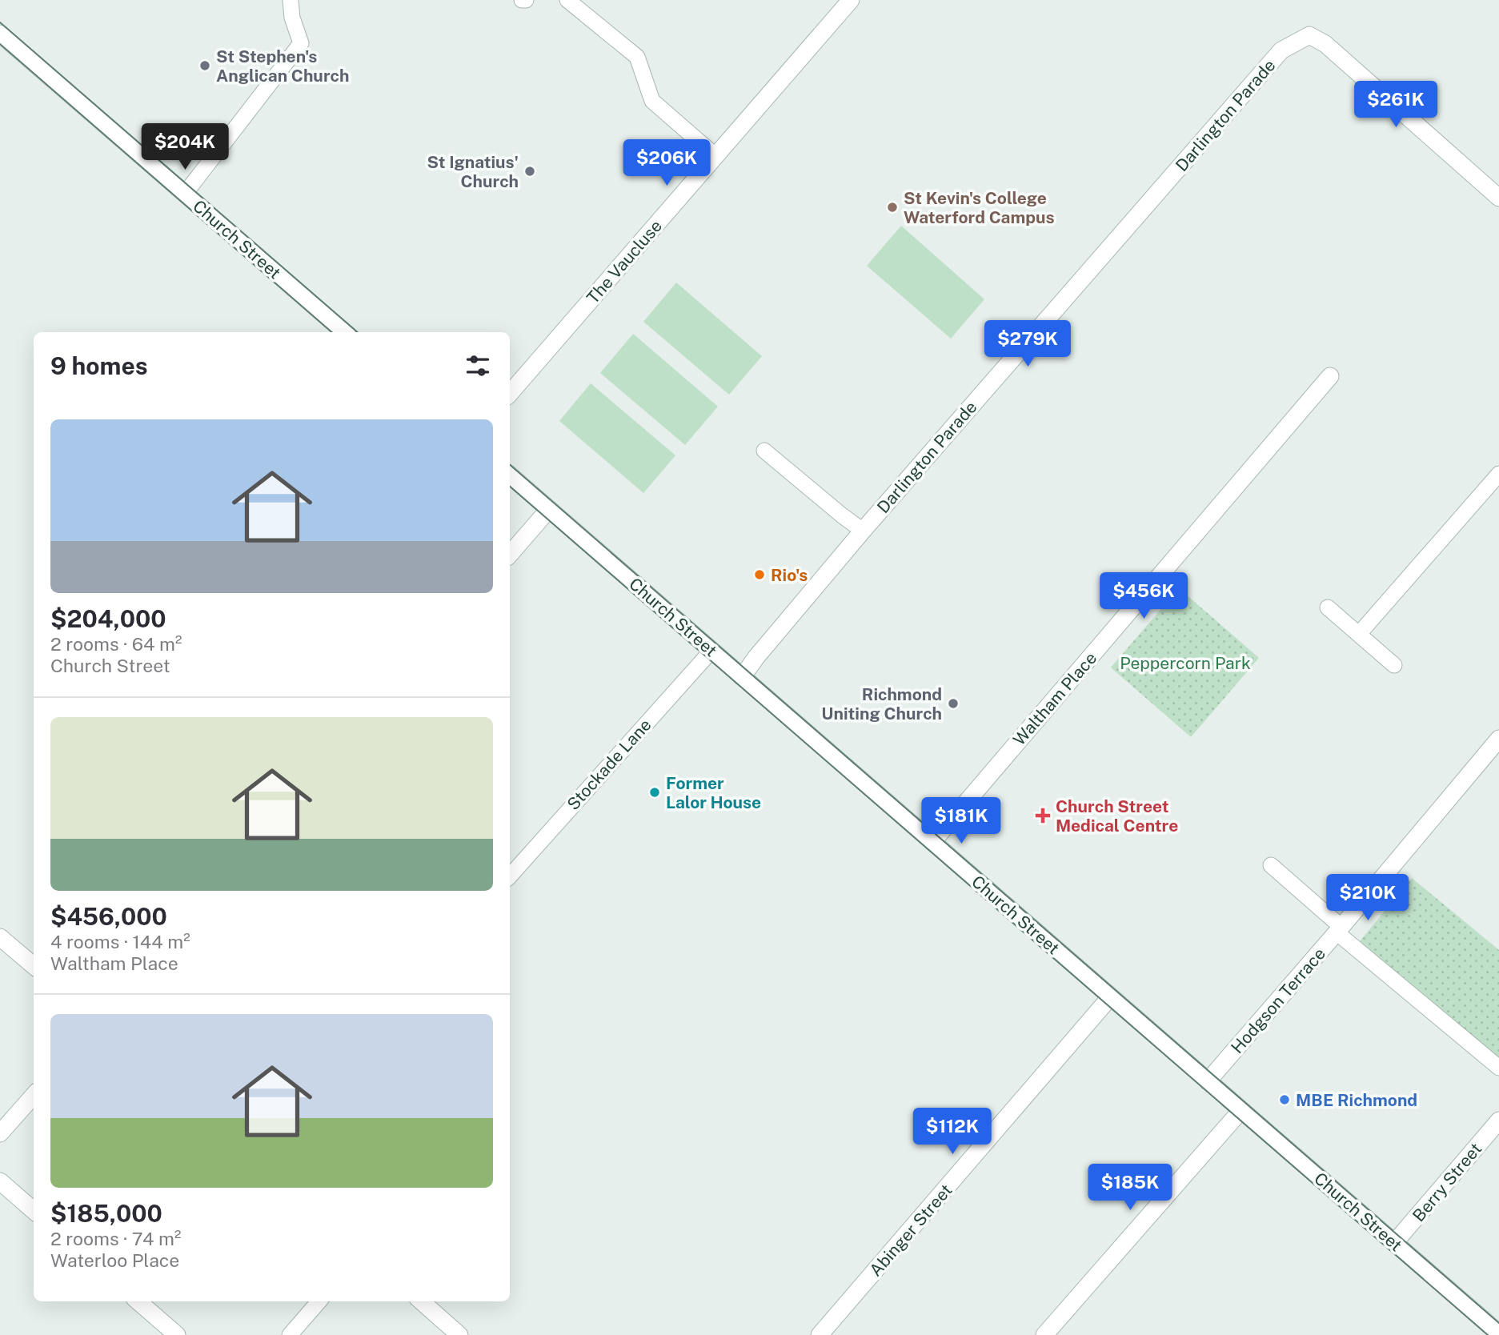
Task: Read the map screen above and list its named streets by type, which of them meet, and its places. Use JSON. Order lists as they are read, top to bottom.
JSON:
{
  "streets": {
    "street": [
      "Darlington Parade",
      "Church Street",
      "The Vaucluse",
      "Waltham Place",
      "Hodgson Terrace",
      "Berry Street",
      "Abinger Street"
    ],
    "lane": ["Stockade Lane"]
  },
  "crossings": [
    ["Darlington Parade", "Church Street"],
    ["Church Street", "Waltham Place"],
    ["Church Street", "Stockade Lane"],
    ["Church Street", "Hodgson Terrace"],
    ["Church Street", "Berry Street"],
    ["Church Street", "Abinger Street"]
  ],
  "parks": ["Peppercorn Park"],
  "places": {
    "other": [
      "St Stephen's Anglican Church",
      "St Ignatius' Church",
      "St Kevin's College Waterford Campus",
      "Rio's",
      "Richmond Uniting Church",
      "Former Lalor House",
      "MBE Richmond"
    ],
    "health": ["Church Street Medical Centre"]
  },
  "page": {
    "price": [
      "$261K",
      "$204K",
      "$206K",
      "$279K",
      "$456K",
      "$181K",
      "$210K",
      "$112K",
      "$185K"
    ],
    "heading": "9 homes",
    "list": [
      {
        "name": "$204,000",
        "note": "2 rooms · 64 m² · Church Street"
      },
      {
        "name": "$456,000",
        "note": "4 rooms · 144 m² · Waltham Place"
      },
      {
        "name": "$185,000",
        "note": "2 rooms · 74 m² · Waterloo Place"
      }
    ]
  }
}
